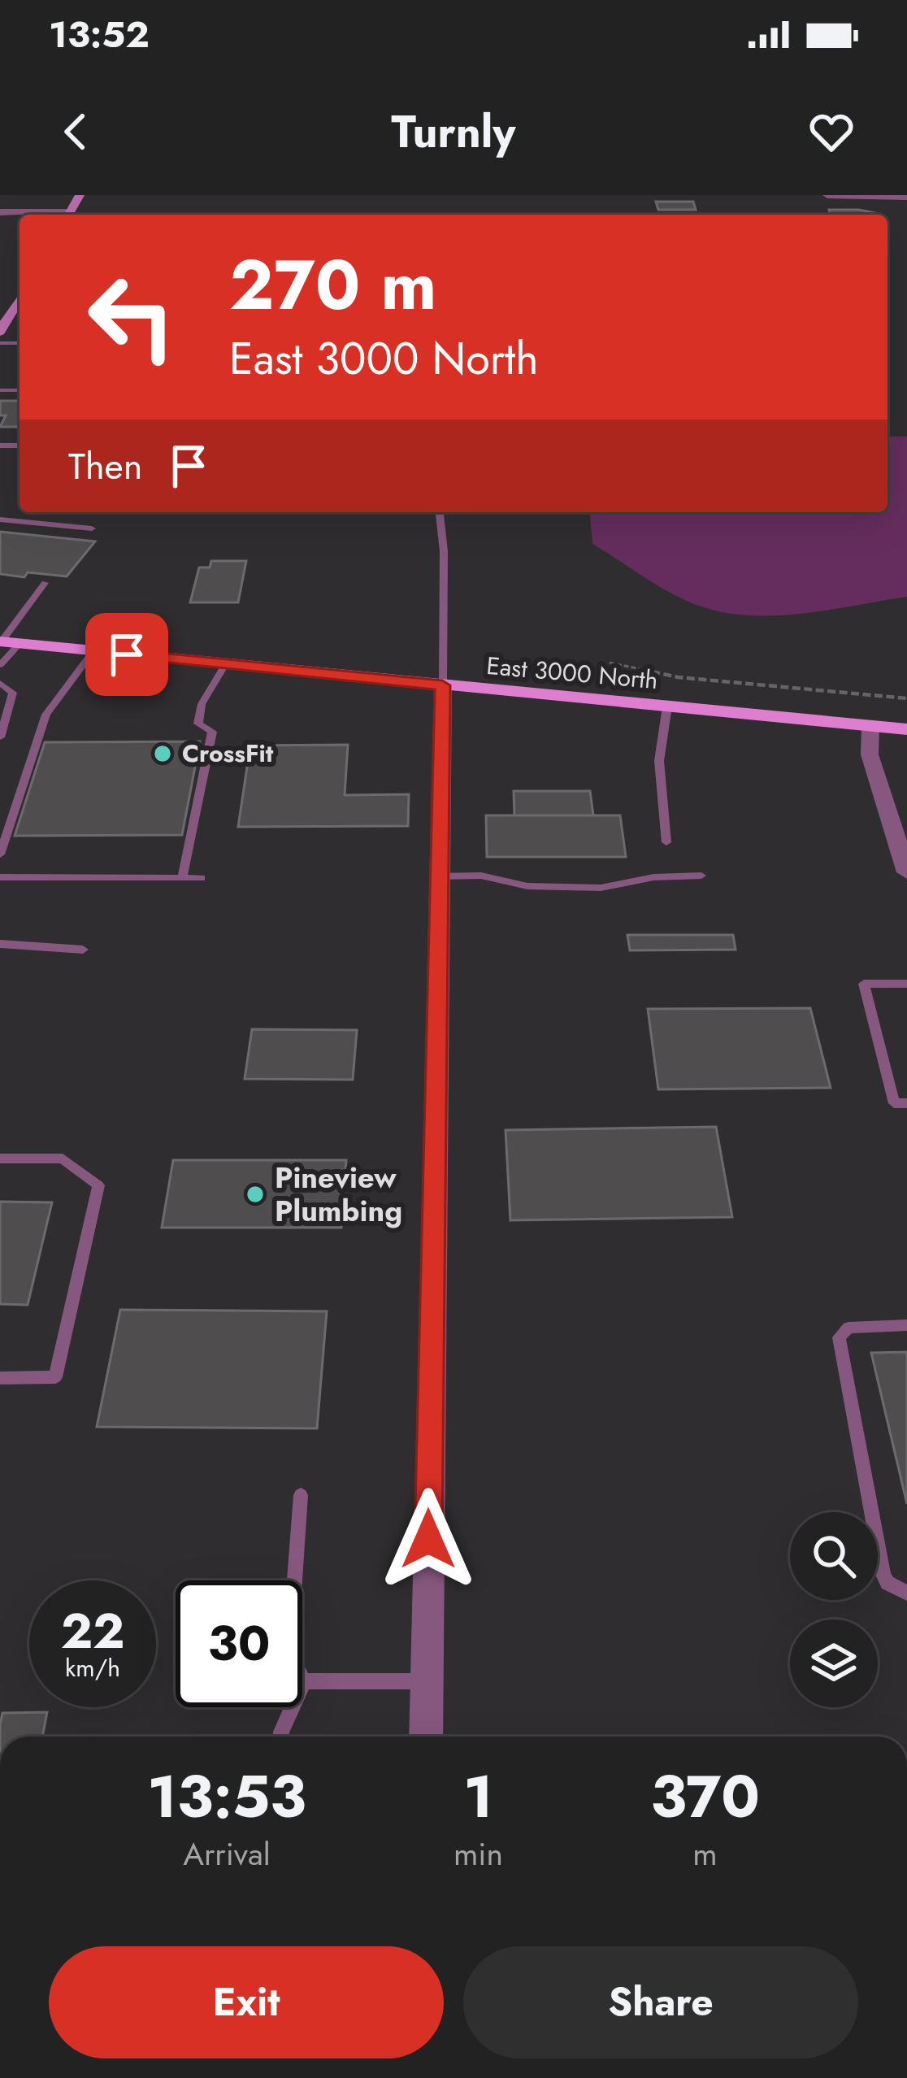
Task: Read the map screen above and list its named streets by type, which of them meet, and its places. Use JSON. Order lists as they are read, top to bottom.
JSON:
{
  "streets": {
    "main road": ["East 3000 North"]
  },
  "places": ["CrossFit", "Pineview Plumbing"],
  "page": {
    "status": "13:52",
    "header": "Turnly",
    "turn": ["270 m", "East 3000 North"],
    "then": "Then",
    "speed": "22 km/h",
    "limit": "30",
    "eta": [
      "13:53",
      "Arrival",
      "1",
      "min",
      "370",
      "m"
    ],
    "buttons": ["Exit", "Share"]
  }
}
